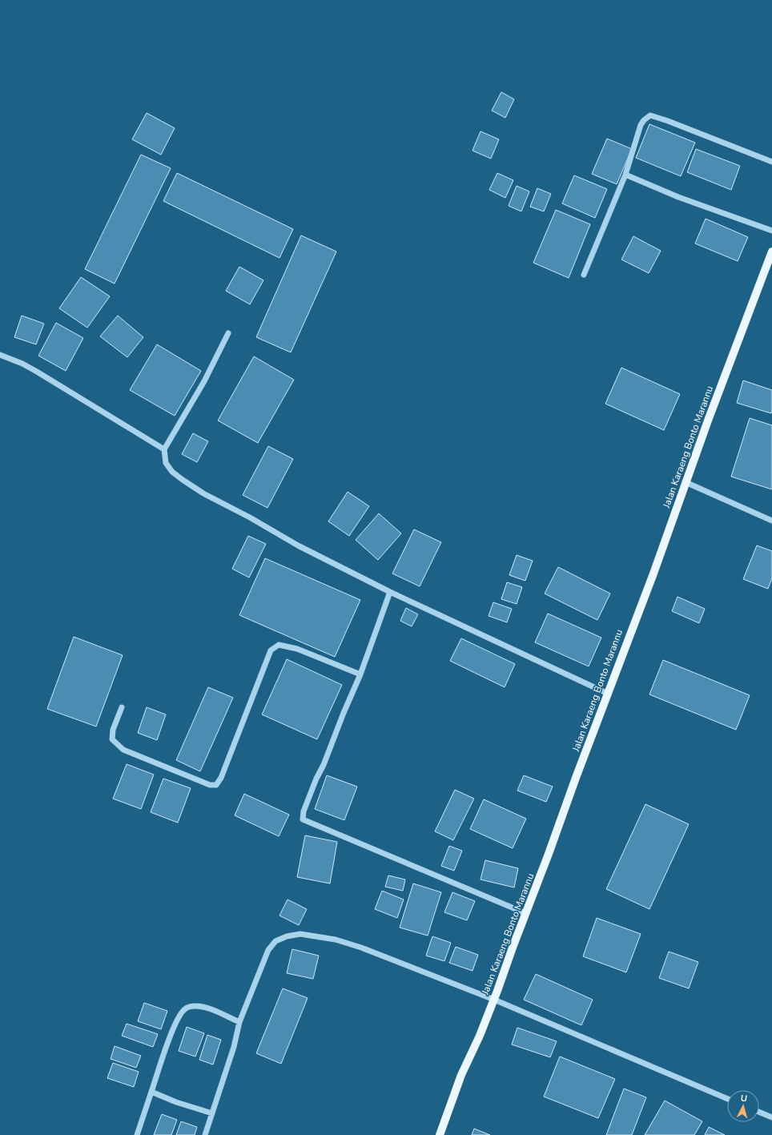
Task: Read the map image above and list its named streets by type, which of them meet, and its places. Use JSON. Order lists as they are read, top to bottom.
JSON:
{
  "streets": {
    "main road": ["Jalan Karaeng Bonto Marannu"]
  },
  "north": "top"
}
